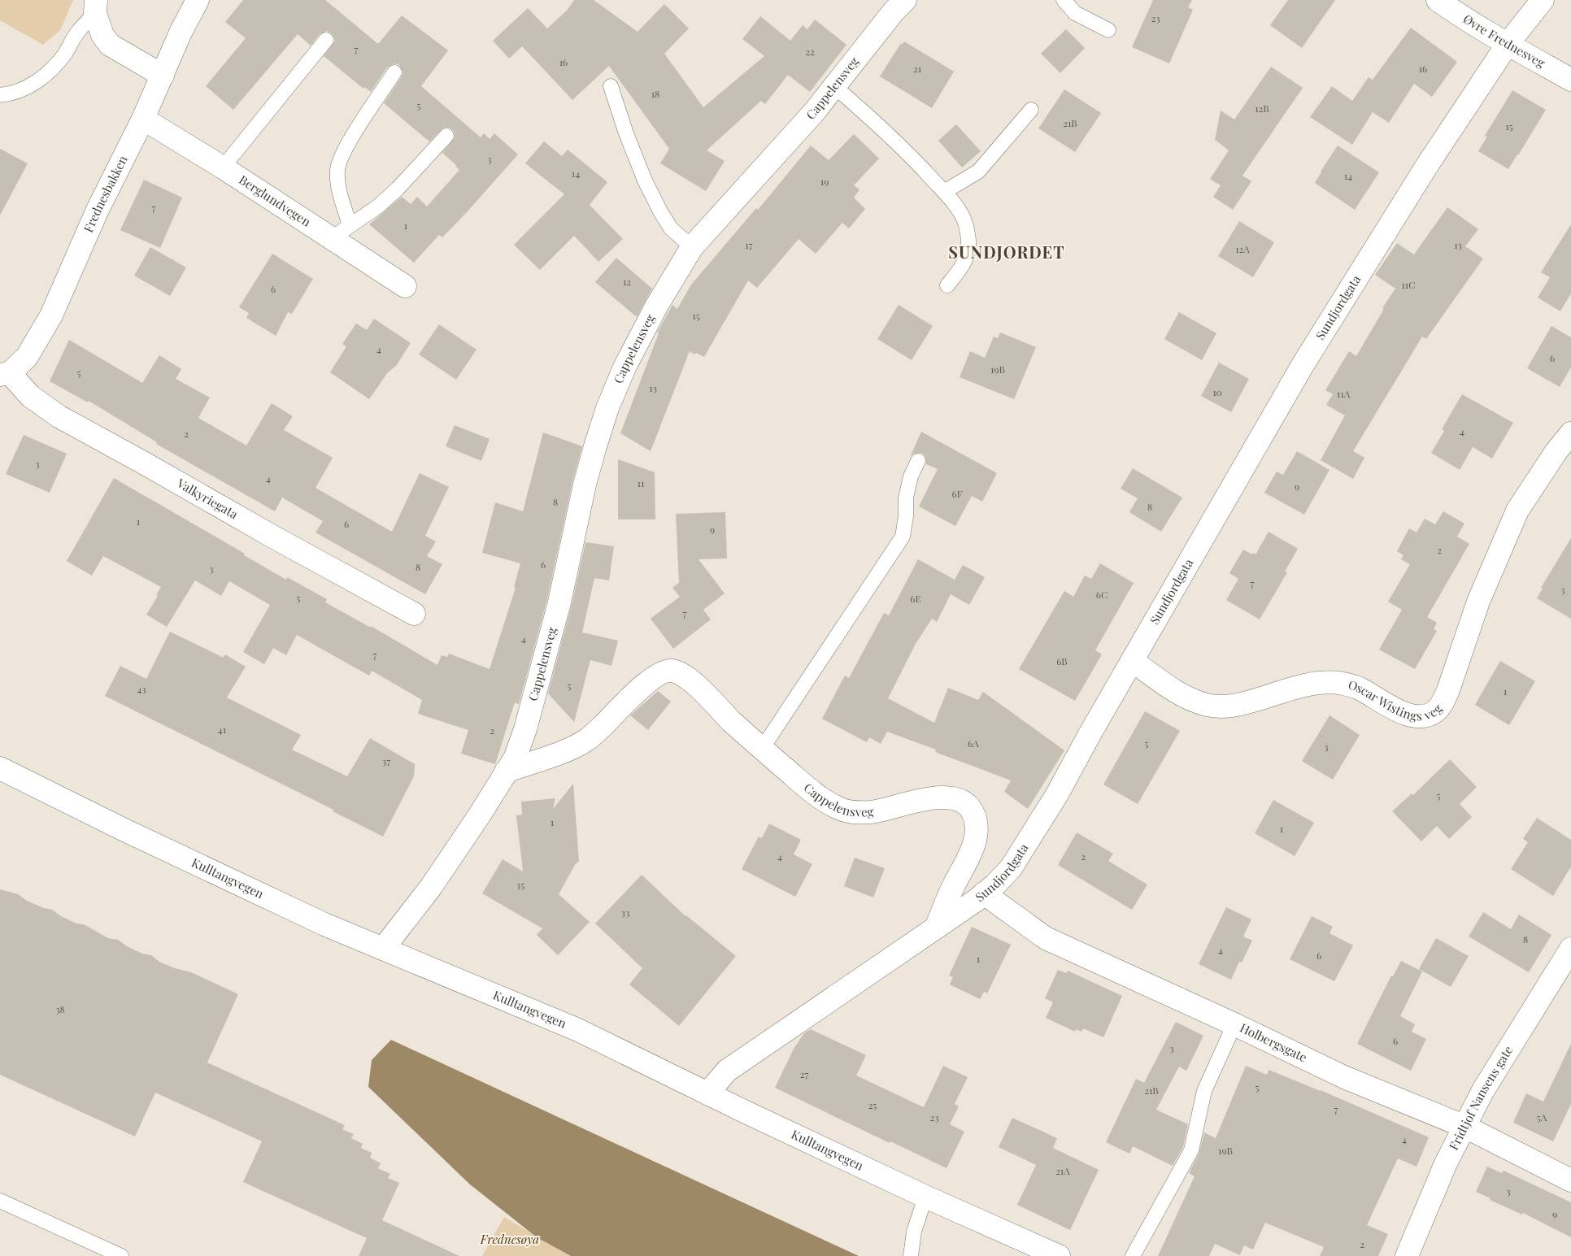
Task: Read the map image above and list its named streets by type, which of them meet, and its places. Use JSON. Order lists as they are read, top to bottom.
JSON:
{
  "streets": {
    "street": [
      "Øvre Frednesveg",
      "Cappelensveg",
      "Frednesbakken",
      "Berglundvegen",
      "Sundjordgata",
      "Valkyriegata",
      "Oscar Wistings veg",
      "Kulltangvegen",
      "Holbergsgate",
      "Fridtjof Nansens gate"
    ]
  },
  "crossings": [
    ["Øvre Frednesveg", "Sundjordgata"],
    ["Cappelensveg", "Sundjordgata"],
    ["Cappelensveg", "Kulltangvegen"],
    ["Frednesbakken", "Berglundvegen"],
    ["Frednesbakken", "Valkyriegata"],
    ["Sundjordgata", "Oscar Wistings veg"],
    ["Sundjordgata", "Kulltangvegen"],
    ["Sundjordgata", "Holbergsgate"],
    ["Holbergsgate", "Fridtjof Nansens gate"]
  ],
  "districts": ["SUNDJORDET"],
  "parks": ["Frednesøya"],
  "house_numbers": [
    "23",
    "7",
    "22",
    "16",
    "21",
    "16",
    "18",
    "5",
    "12B",
    "21B",
    "15",
    "3",
    "14",
    "14",
    "19",
    "7",
    "1",
    "17",
    "13",
    "12A",
    "12",
    "11C",
    "6",
    "15",
    "4",
    "6",
    "19B",
    "5",
    "13",
    "10",
    "11A",
    "4",
    "2",
    "3",
    "4",
    "11",
    "9",
    "6F",
    "8",
    "8",
    "1",
    "6",
    "9",
    "2",
    "6",
    "8",
    "3",
    "7",
    "3",
    "6C",
    "5",
    "6E",
    "7",
    "4",
    "7",
    "6B",
    "5",
    "43",
    "1",
    "41",
    "2",
    "6A",
    "5",
    "3",
    "37",
    "5",
    "1",
    "1",
    "4",
    "2",
    "35",
    "33",
    "8",
    "4",
    "6",
    "1",
    "38",
    "6",
    "3",
    "27",
    "5",
    "21B",
    "25",
    "7",
    "23",
    "5A",
    "4",
    "19B",
    "21A",
    "3",
    "9",
    "2"
  ]
}
